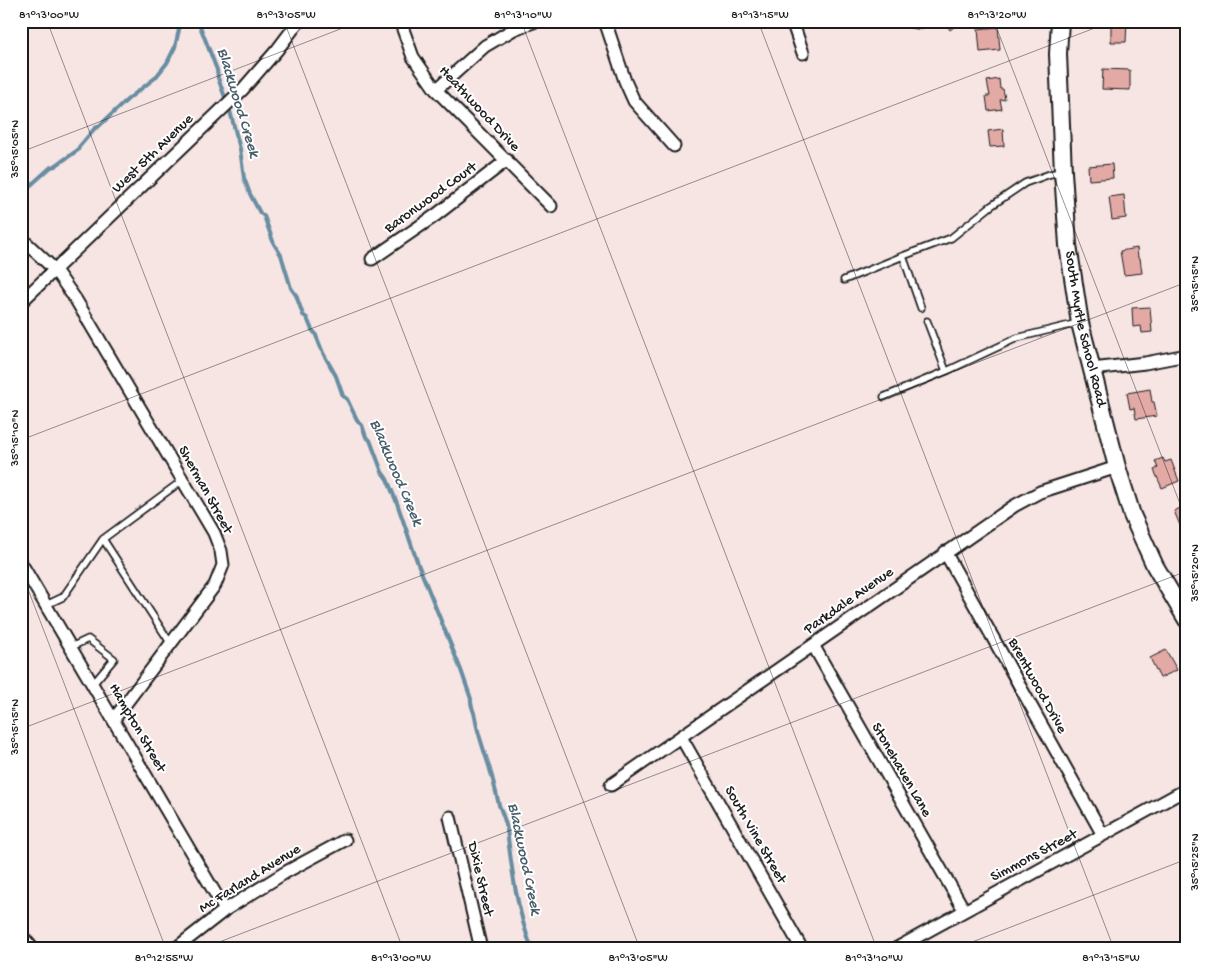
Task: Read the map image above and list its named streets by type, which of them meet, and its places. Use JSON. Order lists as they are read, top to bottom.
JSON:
{
  "streets": {
    "main road": ["South Myrtle School Road"],
    "street": [
      "Heathwood Drive",
      "West 5th Avenue",
      "Baronwood Court",
      "Sherman Street",
      "Parkdale Avenue",
      "Brentwood Drive",
      "Hampton Street",
      "Stonehaven Lane",
      "South Vine Street",
      "Simmons Street",
      "Mc Farland Avenue",
      "Dixie Street"
    ]
  },
  "crossings": [
    ["Heathwood Drive", "Baronwood Court"],
    ["West 5th Avenue", "Sherman Street"],
    ["South Myrtle School Road", "Parkdale Avenue"],
    ["Sherman Street", "Hampton Street"],
    ["Parkdale Avenue", "Brentwood Drive"],
    ["Parkdale Avenue", "Stonehaven Lane"],
    ["Parkdale Avenue", "South Vine Street"],
    ["Brentwood Drive", "Simmons Street"],
    ["Hampton Street", "Mc Farland Avenue"],
    ["Stonehaven Lane", "Simmons Street"]
  ],
  "water": ["Blackwood Creek"],
  "coordinates": [
    "81°13'00\"W",
    "81°13'05\"W",
    "81°13'10\"W",
    "81°13'15\"W",
    "81°13'20\"W",
    "35°15'05\"N",
    "35°15'15\"N",
    "35°15'10\"N",
    "35°15'20\"N",
    "35°15'25\"N",
    "81°12'55\"W"
  ]
}
